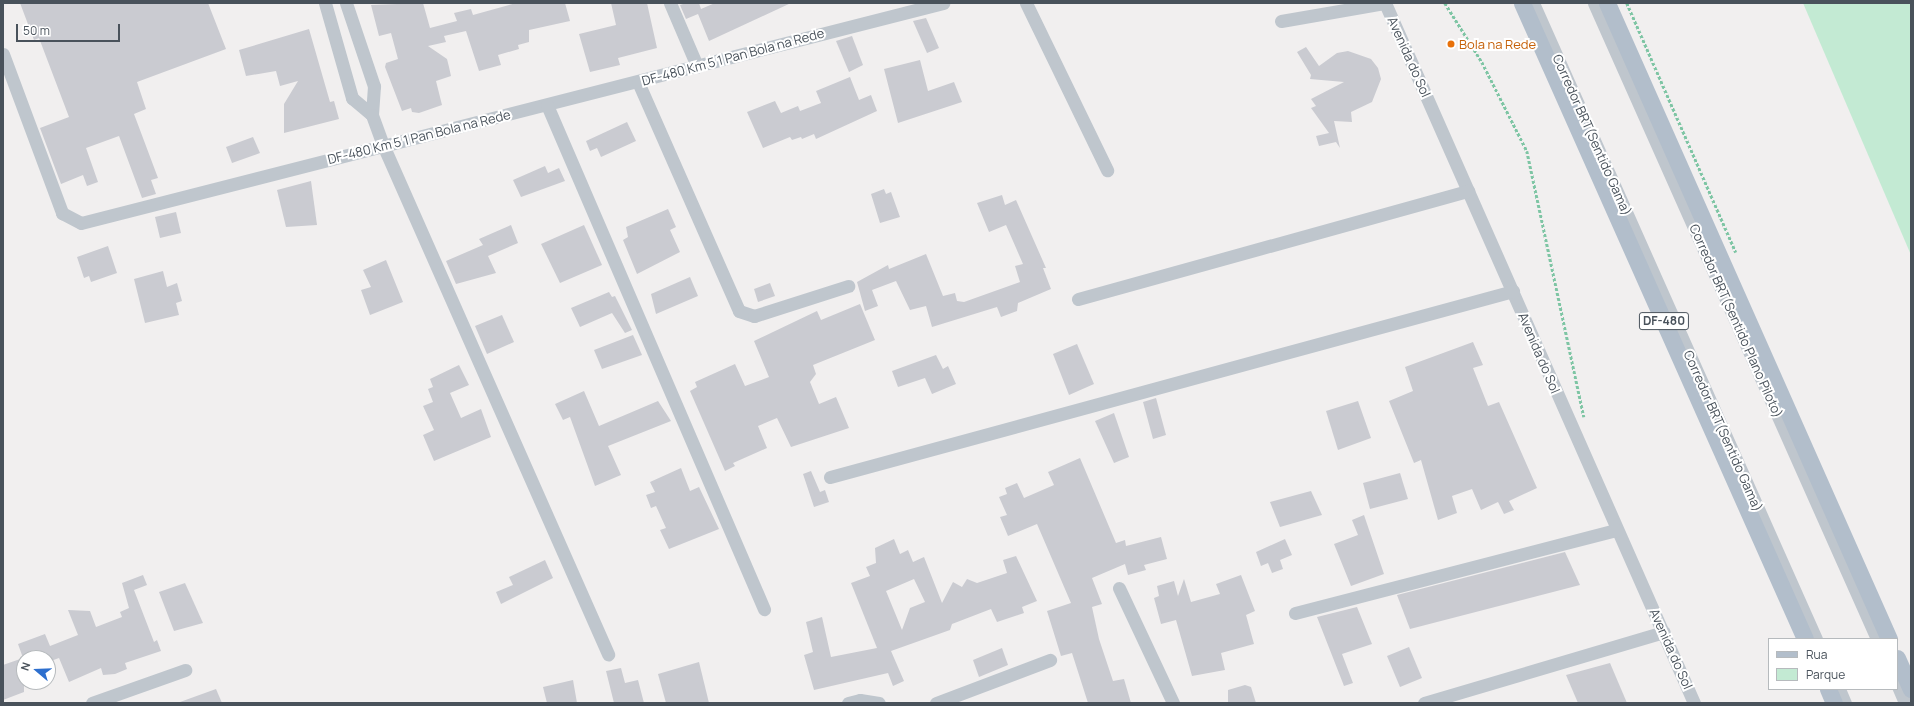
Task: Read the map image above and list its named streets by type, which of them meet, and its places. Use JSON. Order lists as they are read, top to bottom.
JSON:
{
  "streets": {
    "main road": ["DF-480"],
    "street": [
      "DF-480 Km 5 1 Pan Bola na Rede",
      "Avenida do Sol",
      "Corredor BRT(Sentido Gama)",
      "Corredor BRT(Sentido Plano Piloto)"
    ]
  },
  "places": ["Bola na Rede"],
  "legend": ["Rua", "Parque"],
  "scale_bar": "50 m",
  "north": "left"
}
